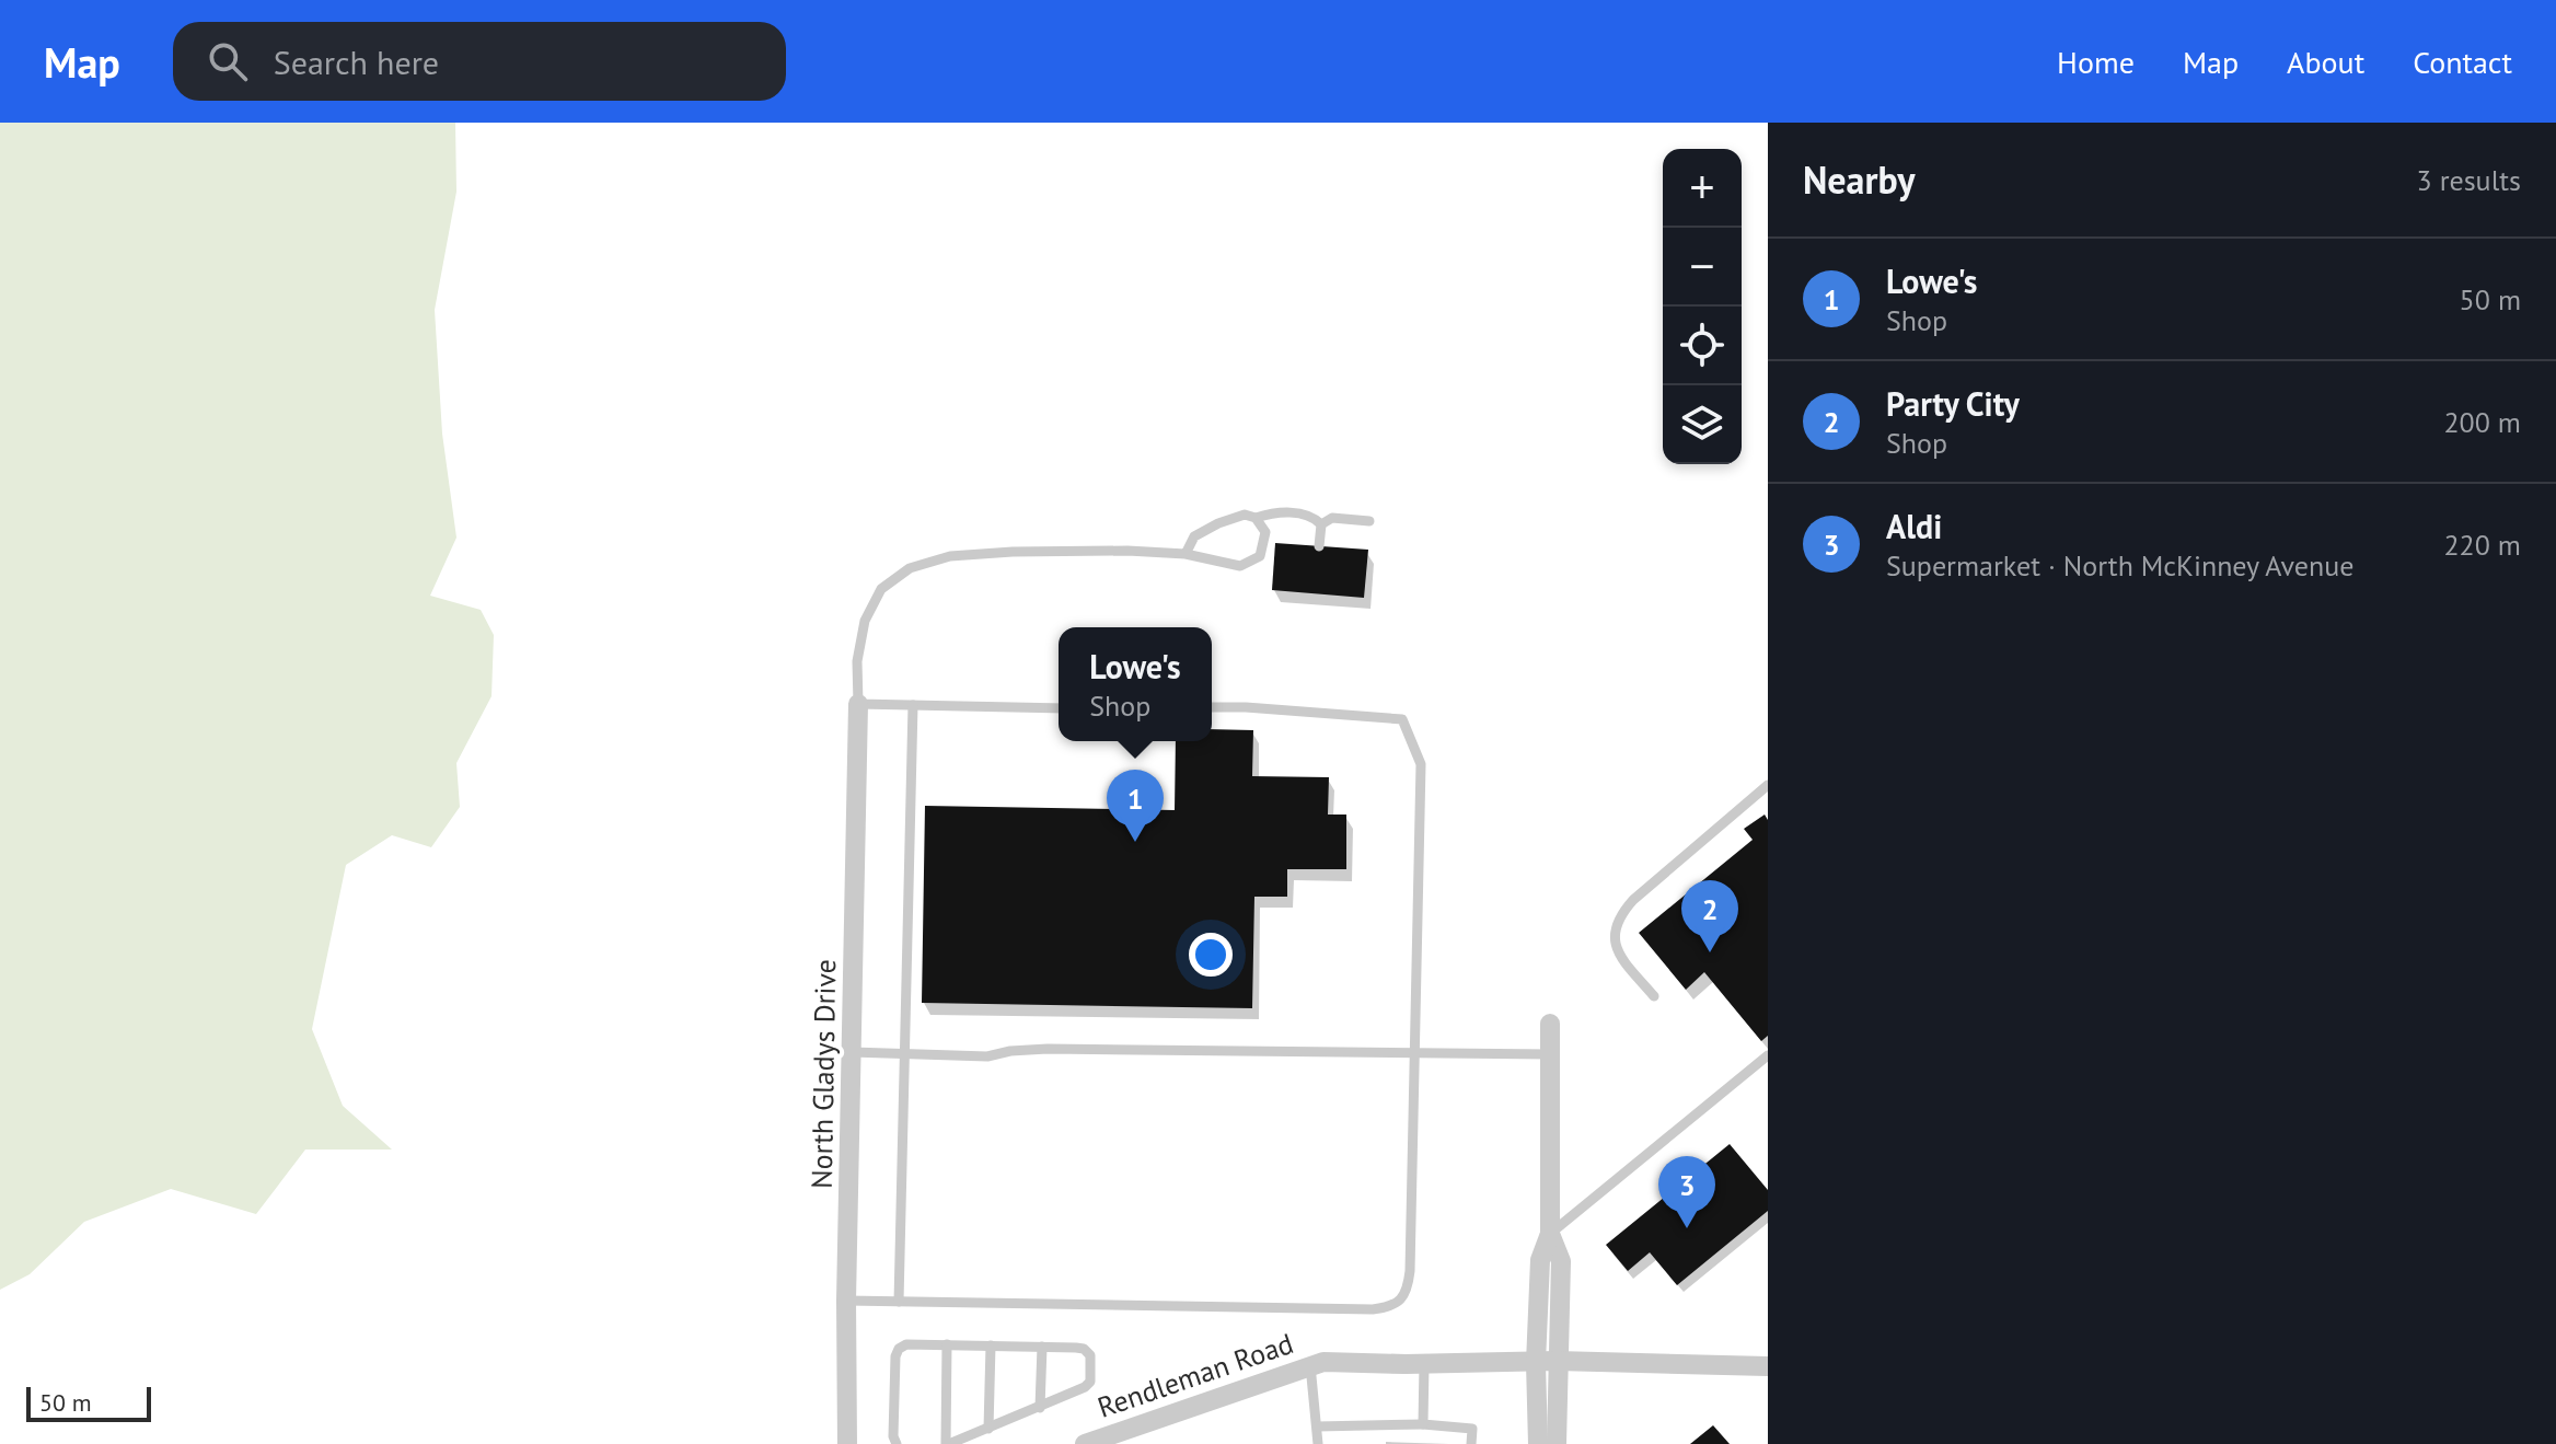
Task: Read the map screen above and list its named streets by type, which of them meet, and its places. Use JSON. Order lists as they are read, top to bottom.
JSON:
{
  "streets": {
    "street": ["North Gladys Drive", "Rendleman Road"]
  },
  "scale_bar": "50 m",
  "page": {
    "header": "Map",
    "search": "Search here",
    "nav": [
      "Home",
      "Map",
      "About",
      "Contact"
    ],
    "heading": ["Nearby", "3 results"],
    "map_buttons": ["+", "−"],
    "list": [
      {
        "mark": "1",
        "name": "Lowe's",
        "note": "Shop",
        "value": "50 m"
      },
      {
        "mark": "2",
        "name": "Party City",
        "note": "Shop",
        "value": "200 m"
      },
      {
        "mark": "3",
        "name": "Aldi",
        "note": "Supermarket · North McKinney Avenue",
        "value": "220 m"
      }
    ],
    "popup": ["Lowe's", "Shop"],
    "pins": ["1", "2", "3"],
    "scale": "50 m"
  }
}
